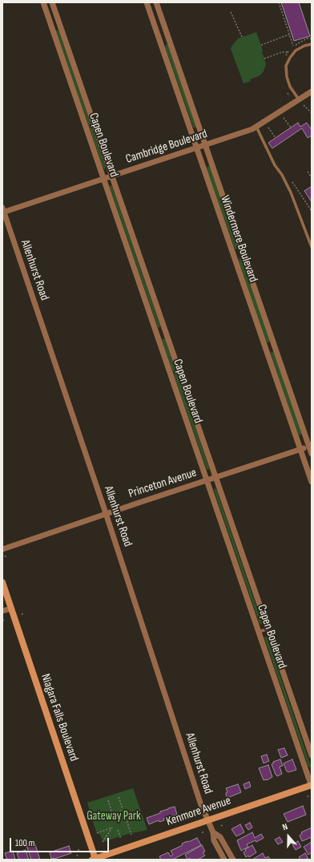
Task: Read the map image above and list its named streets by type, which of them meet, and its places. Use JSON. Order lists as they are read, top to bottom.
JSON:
{
  "streets": {
    "main road": ["Niagara Falls Boulevard", "Kenmore Avenue"],
    "street": [
      "Capen Boulevard",
      "Cambridge Boulevard",
      "Windermere Boulevard",
      "Allenhurst Road",
      "Princeton Avenue"
    ]
  },
  "crossings": [
    ["Capen Boulevard", "Cambridge Boulevard"],
    ["Capen Boulevard", "Princeton Avenue"],
    ["Capen Boulevard", "Kenmore Avenue"],
    ["Cambridge Boulevard", "Windermere Boulevard"],
    ["Cambridge Boulevard", "Allenhurst Road"],
    ["Windermere Boulevard", "Princeton Avenue"],
    ["Allenhurst Road", "Princeton Avenue"],
    ["Allenhurst Road", "Kenmore Avenue"],
    ["Niagara Falls Boulevard", "Kenmore Avenue"]
  ],
  "parks": ["Gateway Park"],
  "scale_bar": "100 m",
  "north": "top"
}
